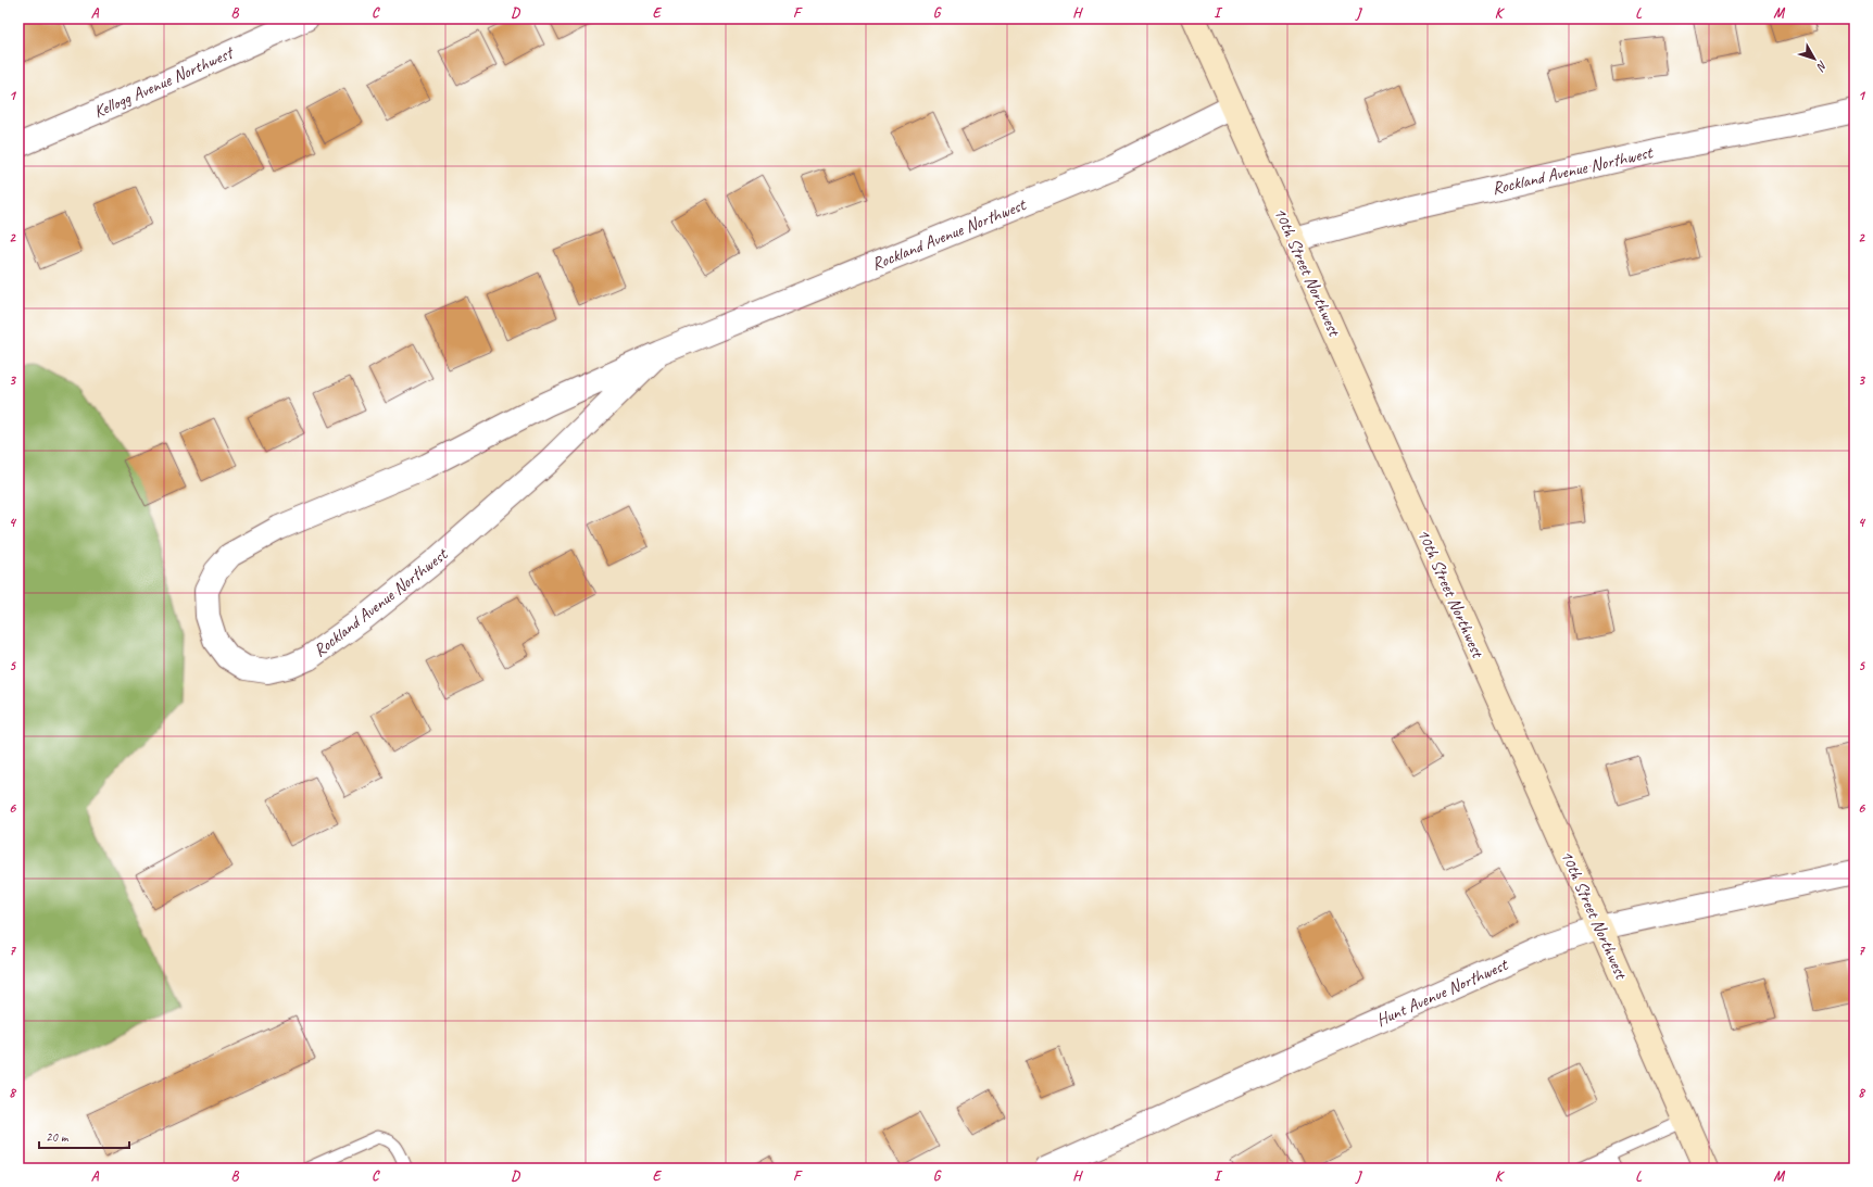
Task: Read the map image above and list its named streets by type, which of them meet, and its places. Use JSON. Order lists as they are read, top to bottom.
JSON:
{
  "streets": {
    "main road": ["10th Street Northwest"],
    "street": ["Kellogg Avenue Northwest", "Rockland Avenue Northwest", "Hunt Avenue Northwest"]
  },
  "crossings": [
    ["Rockland Avenue Northwest", "10th Street Northwest"],
    ["10th Street Northwest", "Hunt Avenue Northwest"]
  ],
  "scale_bar": "20 m",
  "north": "bottom right",
  "grid": {
    "columns": [
      "A",
      "B",
      "C",
      "D",
      "E",
      "F",
      "G",
      "H",
      "I",
      "J",
      "K",
      "L",
      "M"
    ],
    "rows": [
      "1",
      "2",
      "3",
      "4",
      "5",
      "6",
      "7",
      "8"
    ]
  }
}
